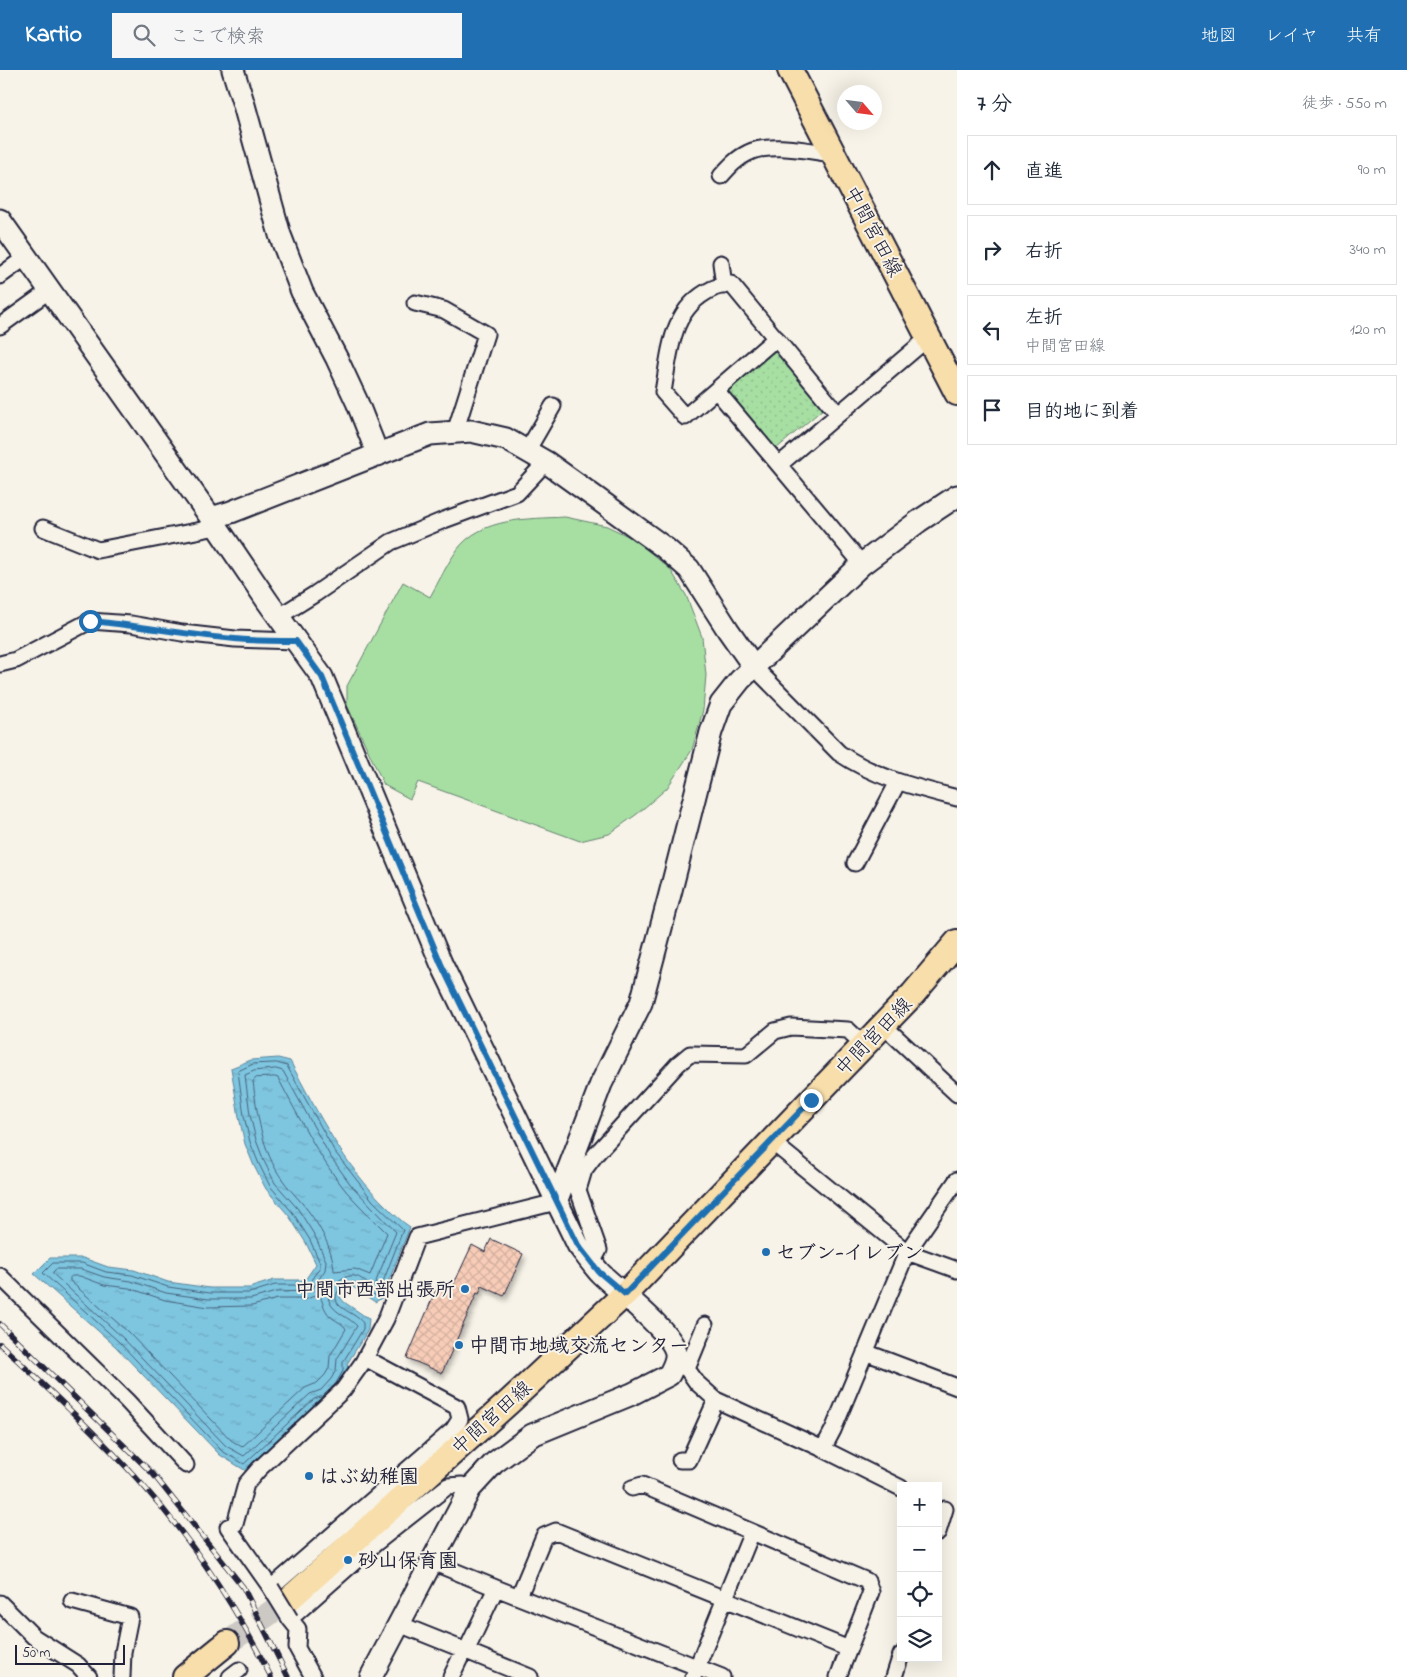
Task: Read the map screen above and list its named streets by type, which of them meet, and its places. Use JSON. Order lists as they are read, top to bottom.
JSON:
{
  "streets": {
    "main road": ["中間宮田線"]
  },
  "places": [
    "セブン-イレブン",
    "中間市西部出張所",
    "中間市地域交流センター",
    "はぶ幼稚園",
    "砂山保育園"
  ],
  "scale_bar": "50 m",
  "north": "bottom right",
  "page": {
    "header": "Kartio",
    "search": "ここで検索",
    "nav": ["地図", "レイヤ", "共有"],
    "heading": ["7 分", "徒歩 · 550 m"],
    "list": [
      ["直進", "90 m"],
      ["右折", "340 m"],
      ["左折", "中間宮田線", "120 m"],
      "目的地に到着"
    ],
    "map_buttons": ["+", "−"],
    "scale": "50 m"
  }
}
